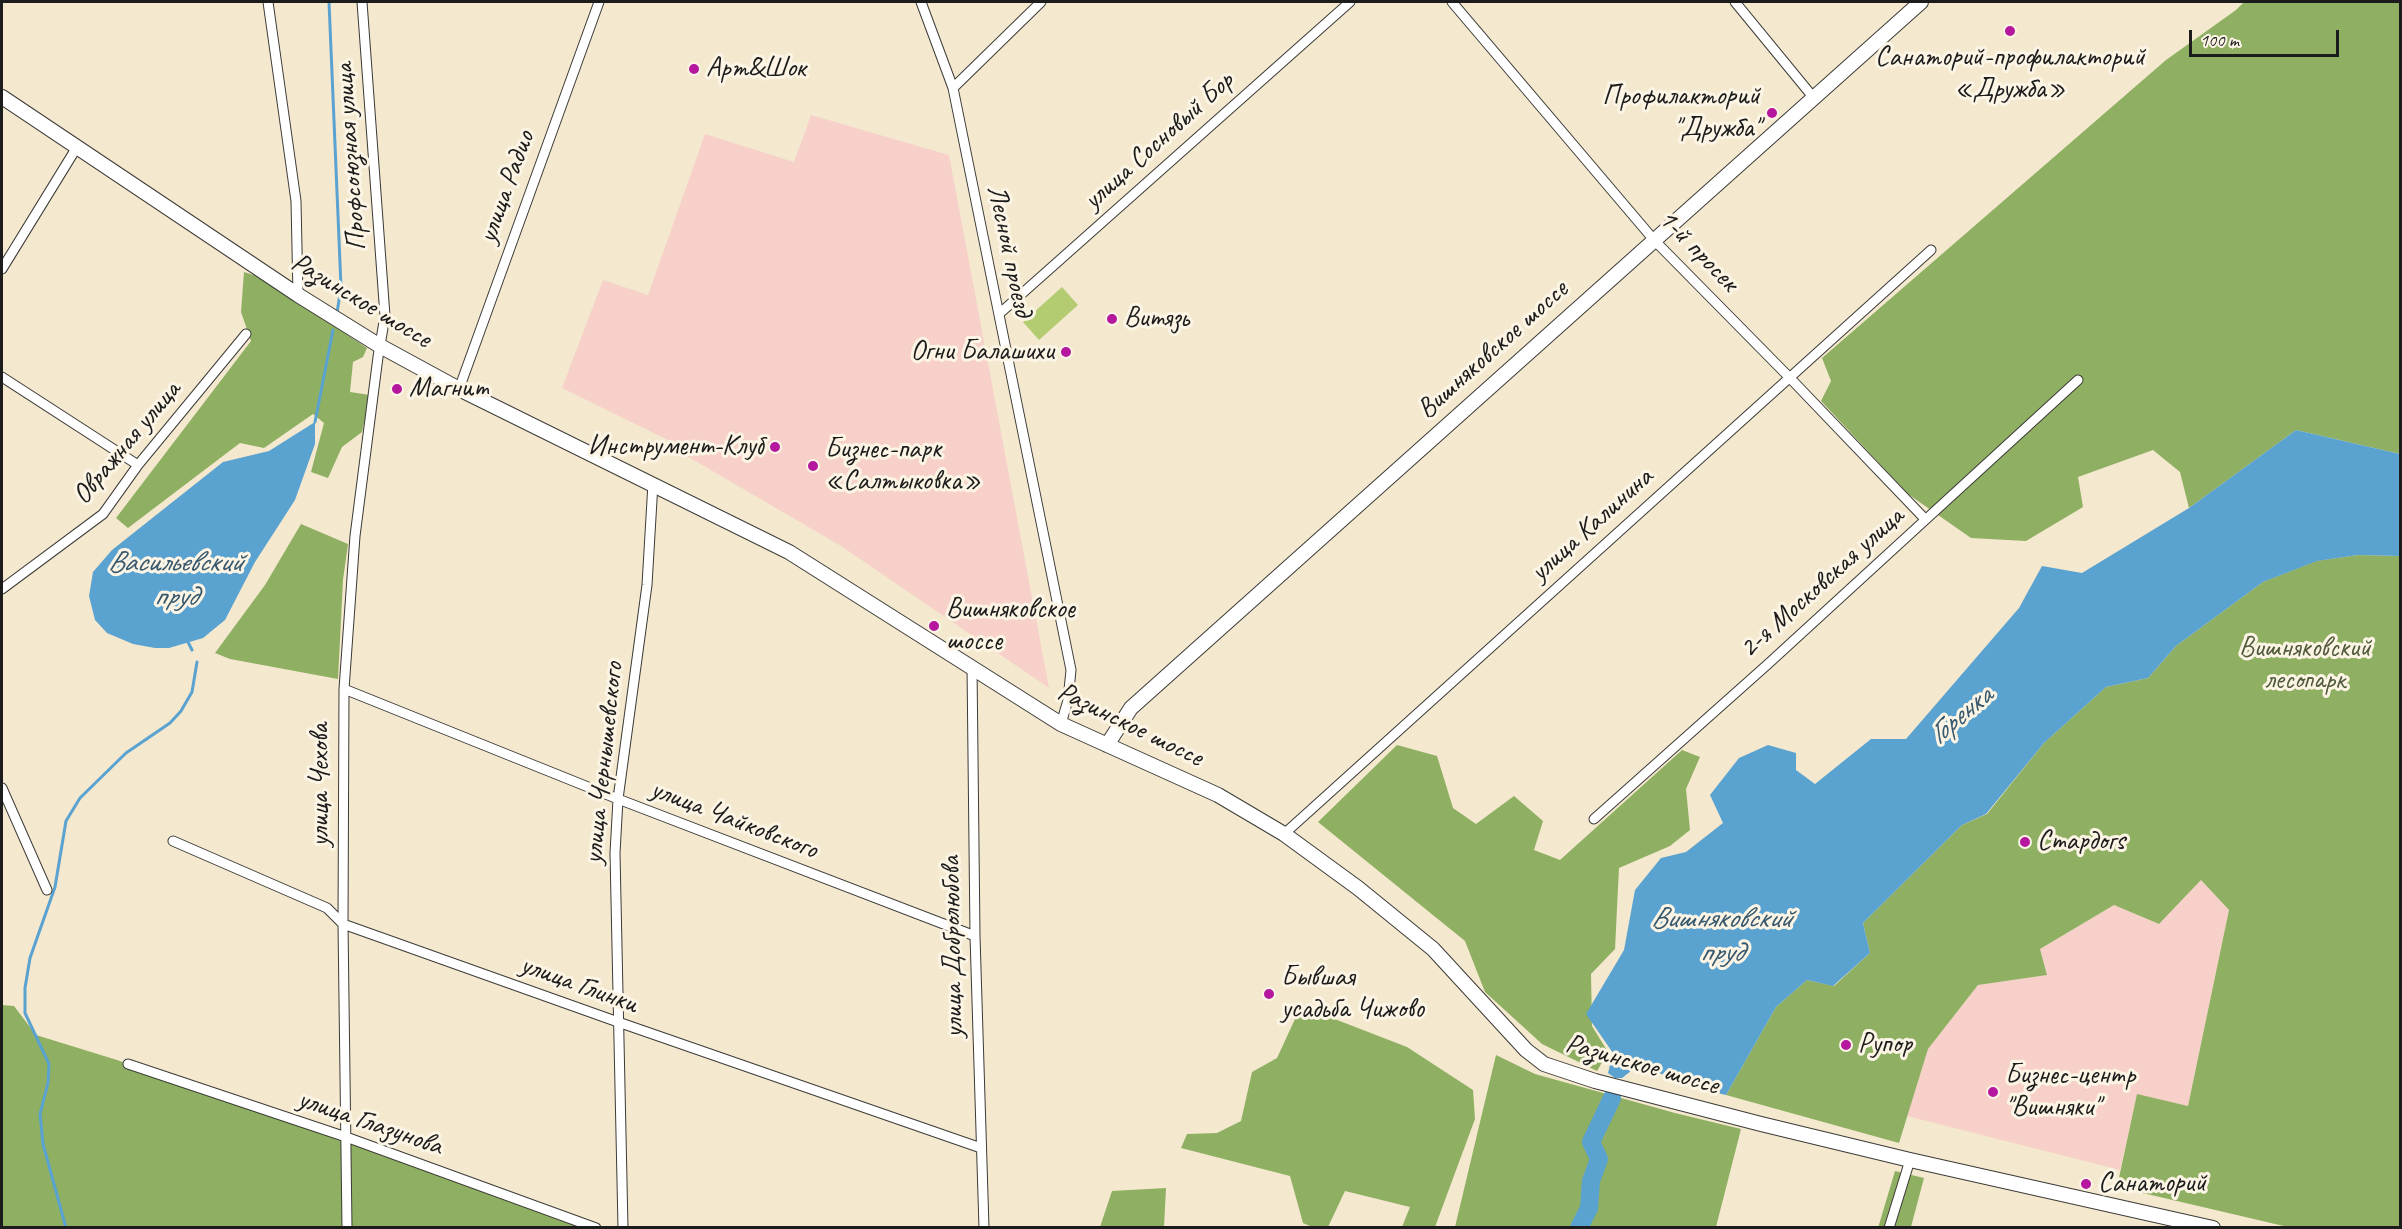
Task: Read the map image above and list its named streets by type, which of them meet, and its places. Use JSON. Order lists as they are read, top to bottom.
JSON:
{
  "streets": {
    "main road": ["Разинское шоссе", "Вишняковское шоссе"],
    "street": [
      "улица Сосновый Бор",
      "Профсоюзная улица",
      "улица Радио",
      "Лесной проезд",
      "1-й просек",
      "Овражная улица",
      "улица Калинина",
      "2-я Московская улица",
      "улица Чернышевского",
      "улица Чехова",
      "улица Чайковского",
      "улица Добролюбова",
      "улица Глинки",
      "улица Глазунова"
    ]
  },
  "crossings": [
    ["улица Сосновый Бор", "Лесной проезд"],
    ["Профсоюзная улица", "Разинское шоссе"],
    ["Профсоюзная улица", "улица Чехова"],
    ["улица Радио", "Разинское шоссе"],
    ["Лесной проезд", "Разинское шоссе"],
    ["1-й просек", "Вишняковское шоссе"],
    ["1-й просек", "улица Калинина"],
    ["1-й просек", "2-я Московская улица"],
    ["Разинское шоссе", "Вишняковское шоссе"],
    ["Разинское шоссе", "улица Калинина"],
    ["Разинское шоссе", "улица Чернышевского"],
    ["Разинское шоссе", "улица Чехова"],
    ["Разинское шоссе", "улица Добролюбова"],
    ["улица Чернышевского", "улица Чайковского"],
    ["улица Чернышевского", "улица Глинки"],
    ["улица Чехова", "улица Чайковского"],
    ["улица Чехова", "улица Глинки"],
    ["улица Чехова", "улица Глазунова"],
    ["улица Чайковского", "улица Добролюбова"],
    ["улица Добролюбова", "улица Глинки"]
  ],
  "water": ["Васильевский пруд", "Горенка", "Вишняковский пруд"],
  "parks": ["Вишняковский лесопарк"],
  "places": [
    "Санаторий-профилакторий «Дружба»",
    "Арт&Шок",
    "Профилакторий \"Дружба\"",
    "Витязь",
    "Огни Балашихи",
    "Магнит",
    "Инструмент-Клуб",
    "Бизнес-парк «Салтыковка»",
    "Вишняковское шоссе",
    "Стардогs",
    "Бывшая усадьба Чижово",
    "Рупор",
    "Бизнес-центр \"Вишняки\"",
    "Санаторий"
  ],
  "scale_bar": "100 m"
}
